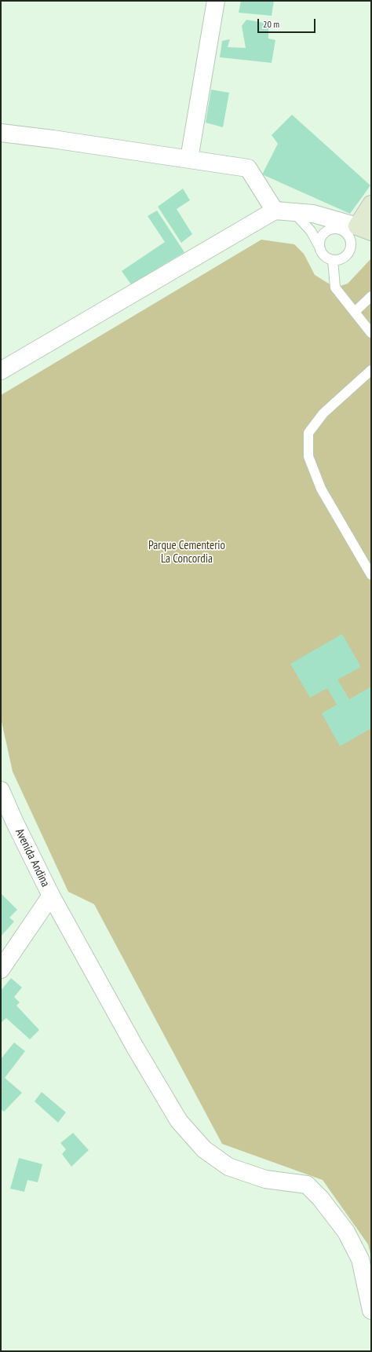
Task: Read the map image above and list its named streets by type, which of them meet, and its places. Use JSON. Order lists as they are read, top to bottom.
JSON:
{
  "streets": {
    "street": ["Avenida Andina"]
  },
  "parks": ["Parque Cementerio La Concordia"],
  "scale_bar": "20 m"
}
